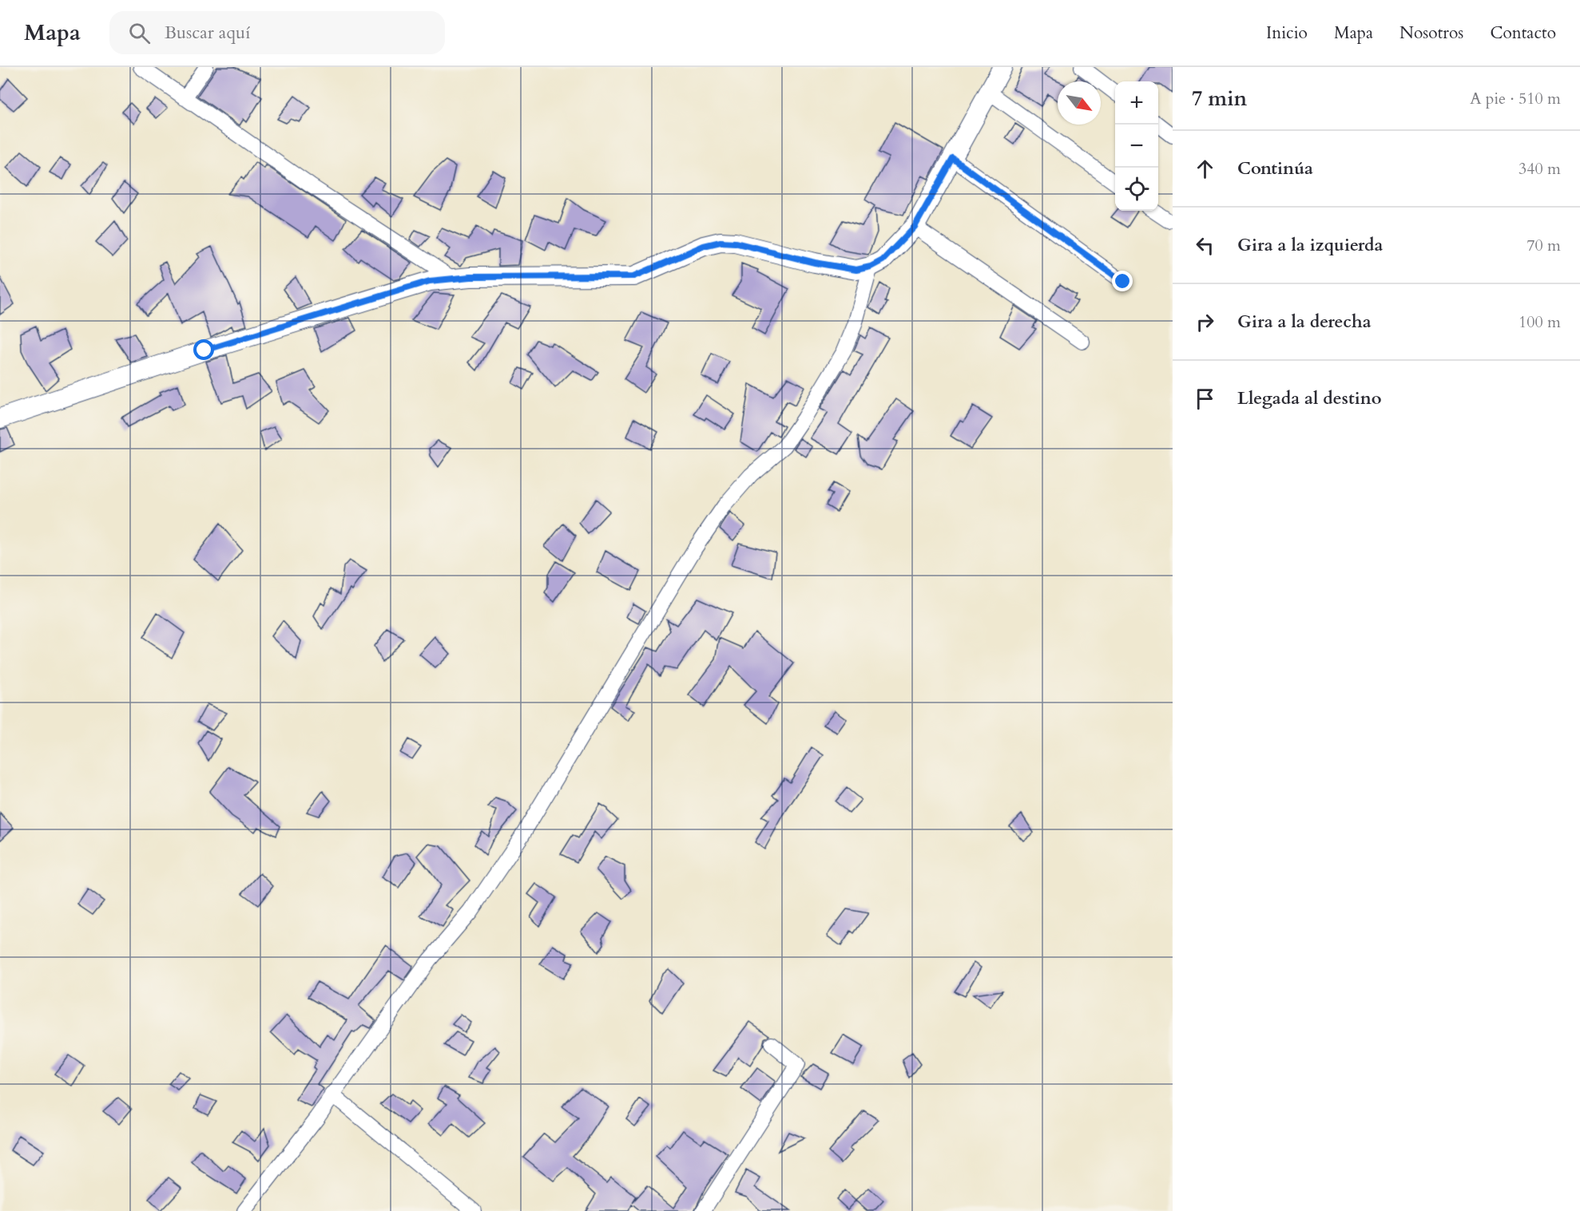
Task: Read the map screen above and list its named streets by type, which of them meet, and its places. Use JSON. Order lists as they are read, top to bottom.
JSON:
{
  "north": "bottom right",
  "page": {
    "header": "Mapa",
    "search": "Buscar aquí",
    "nav": [
      "Inicio",
      "Mapa",
      "Nosotros",
      "Contacto"
    ],
    "heading": ["7 min", "A pie · 510 m"],
    "map_buttons": ["+", "−"],
    "list": [
      ["Continúa", "340 m"],
      ["Gira a la izquierda", "70 m"],
      ["Gira a la derecha", "100 m"],
      "Llegada al destino"
    ]
  }
}
